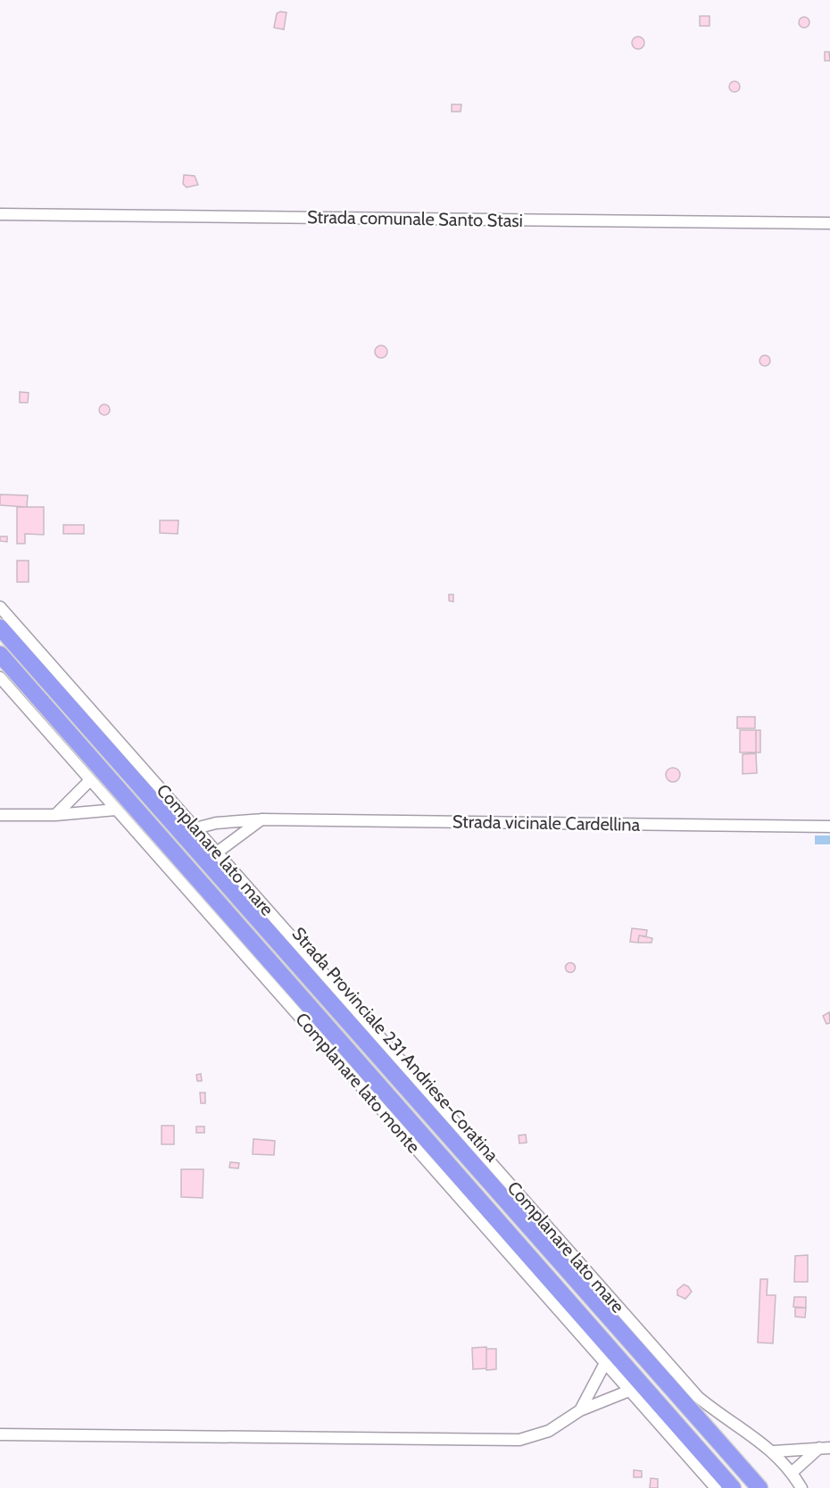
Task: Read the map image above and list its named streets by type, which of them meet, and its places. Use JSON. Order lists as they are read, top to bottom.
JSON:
{
  "streets": {
    "highway": ["Strada Provinciale 231 Andriese-Coratina"],
    "street": [
      "Strada comunale Santo Stasi",
      "Strada vicinale Cardellina",
      "Complanare lato mare",
      "Complanare lato monte"
    ]
  },
  "crossings": [
    ["Strada vicinale Cardellina", "Complanare lato mare"]
  ]
}
